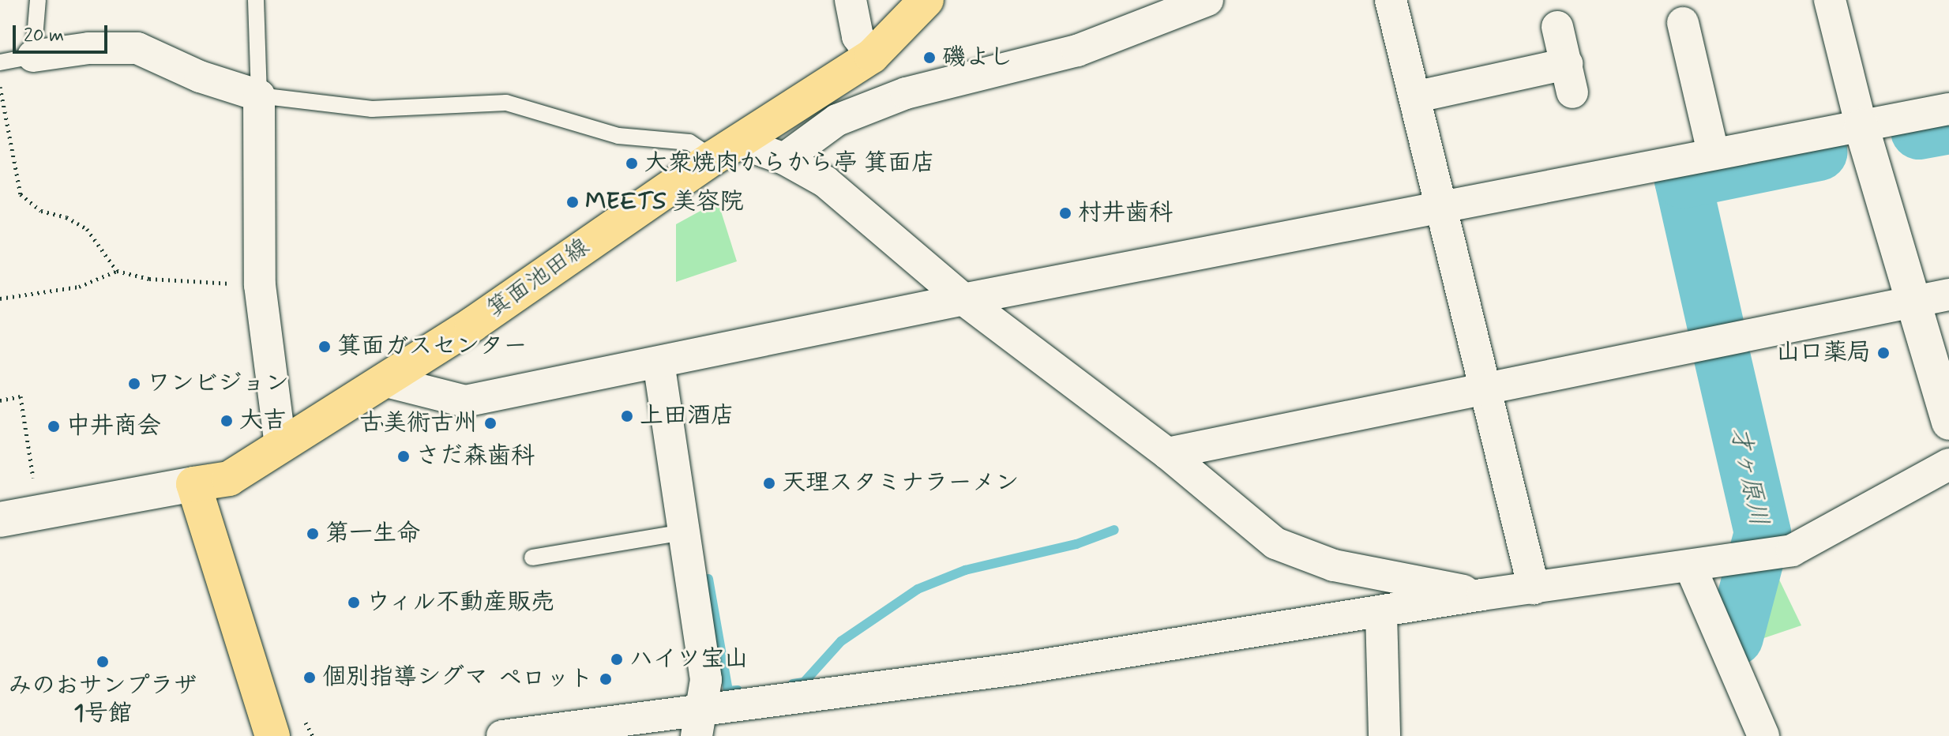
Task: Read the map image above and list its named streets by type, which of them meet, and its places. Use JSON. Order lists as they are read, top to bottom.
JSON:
{
  "streets": {
    "main road": ["箕面池田線"]
  },
  "water": ["才ヶ原川"],
  "places": [
    "磯よし",
    "大衆焼肉からから亭 箕面店",
    "MEETS 美容院",
    "村井歯科",
    "箕面ガスセンター",
    "山口薬局",
    "ワンビジョン",
    "上田酒店",
    "大吉",
    "古美術古州",
    "中井商会",
    "さだ森歯科",
    "天理スタミナラーメン",
    "第一生命",
    "ウィル不動産販売",
    "ハイツ宝山",
    "みのおサンプラザ 1号館",
    "個別指導シグマ",
    "ペロット"
  ],
  "scale_bar": "20 m"
}
